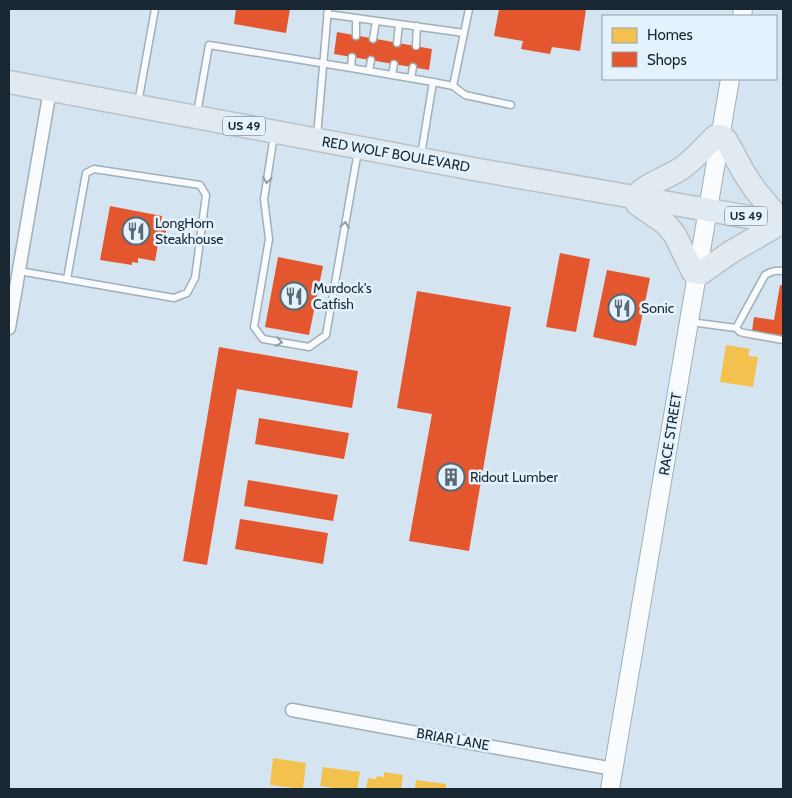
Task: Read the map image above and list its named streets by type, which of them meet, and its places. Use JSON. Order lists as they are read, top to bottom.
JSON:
{
  "streets": {
    "highway": ["US 49", "RED WOLF BOULEVARD"],
    "street": ["RACE STREET", "BRIAR LANE"]
  },
  "crossings": [
    ["RED WOLF BOULEVARD", "RACE STREET"],
    ["RACE STREET", "BRIAR LANE"]
  ],
  "places": {
    "restaurant": ["LongHorn Steakhouse", "Murdock's Catfish", "Sonic"],
    "building": ["Ridout Lumber"]
  },
  "legend": ["Homes", "Shops"]
}
